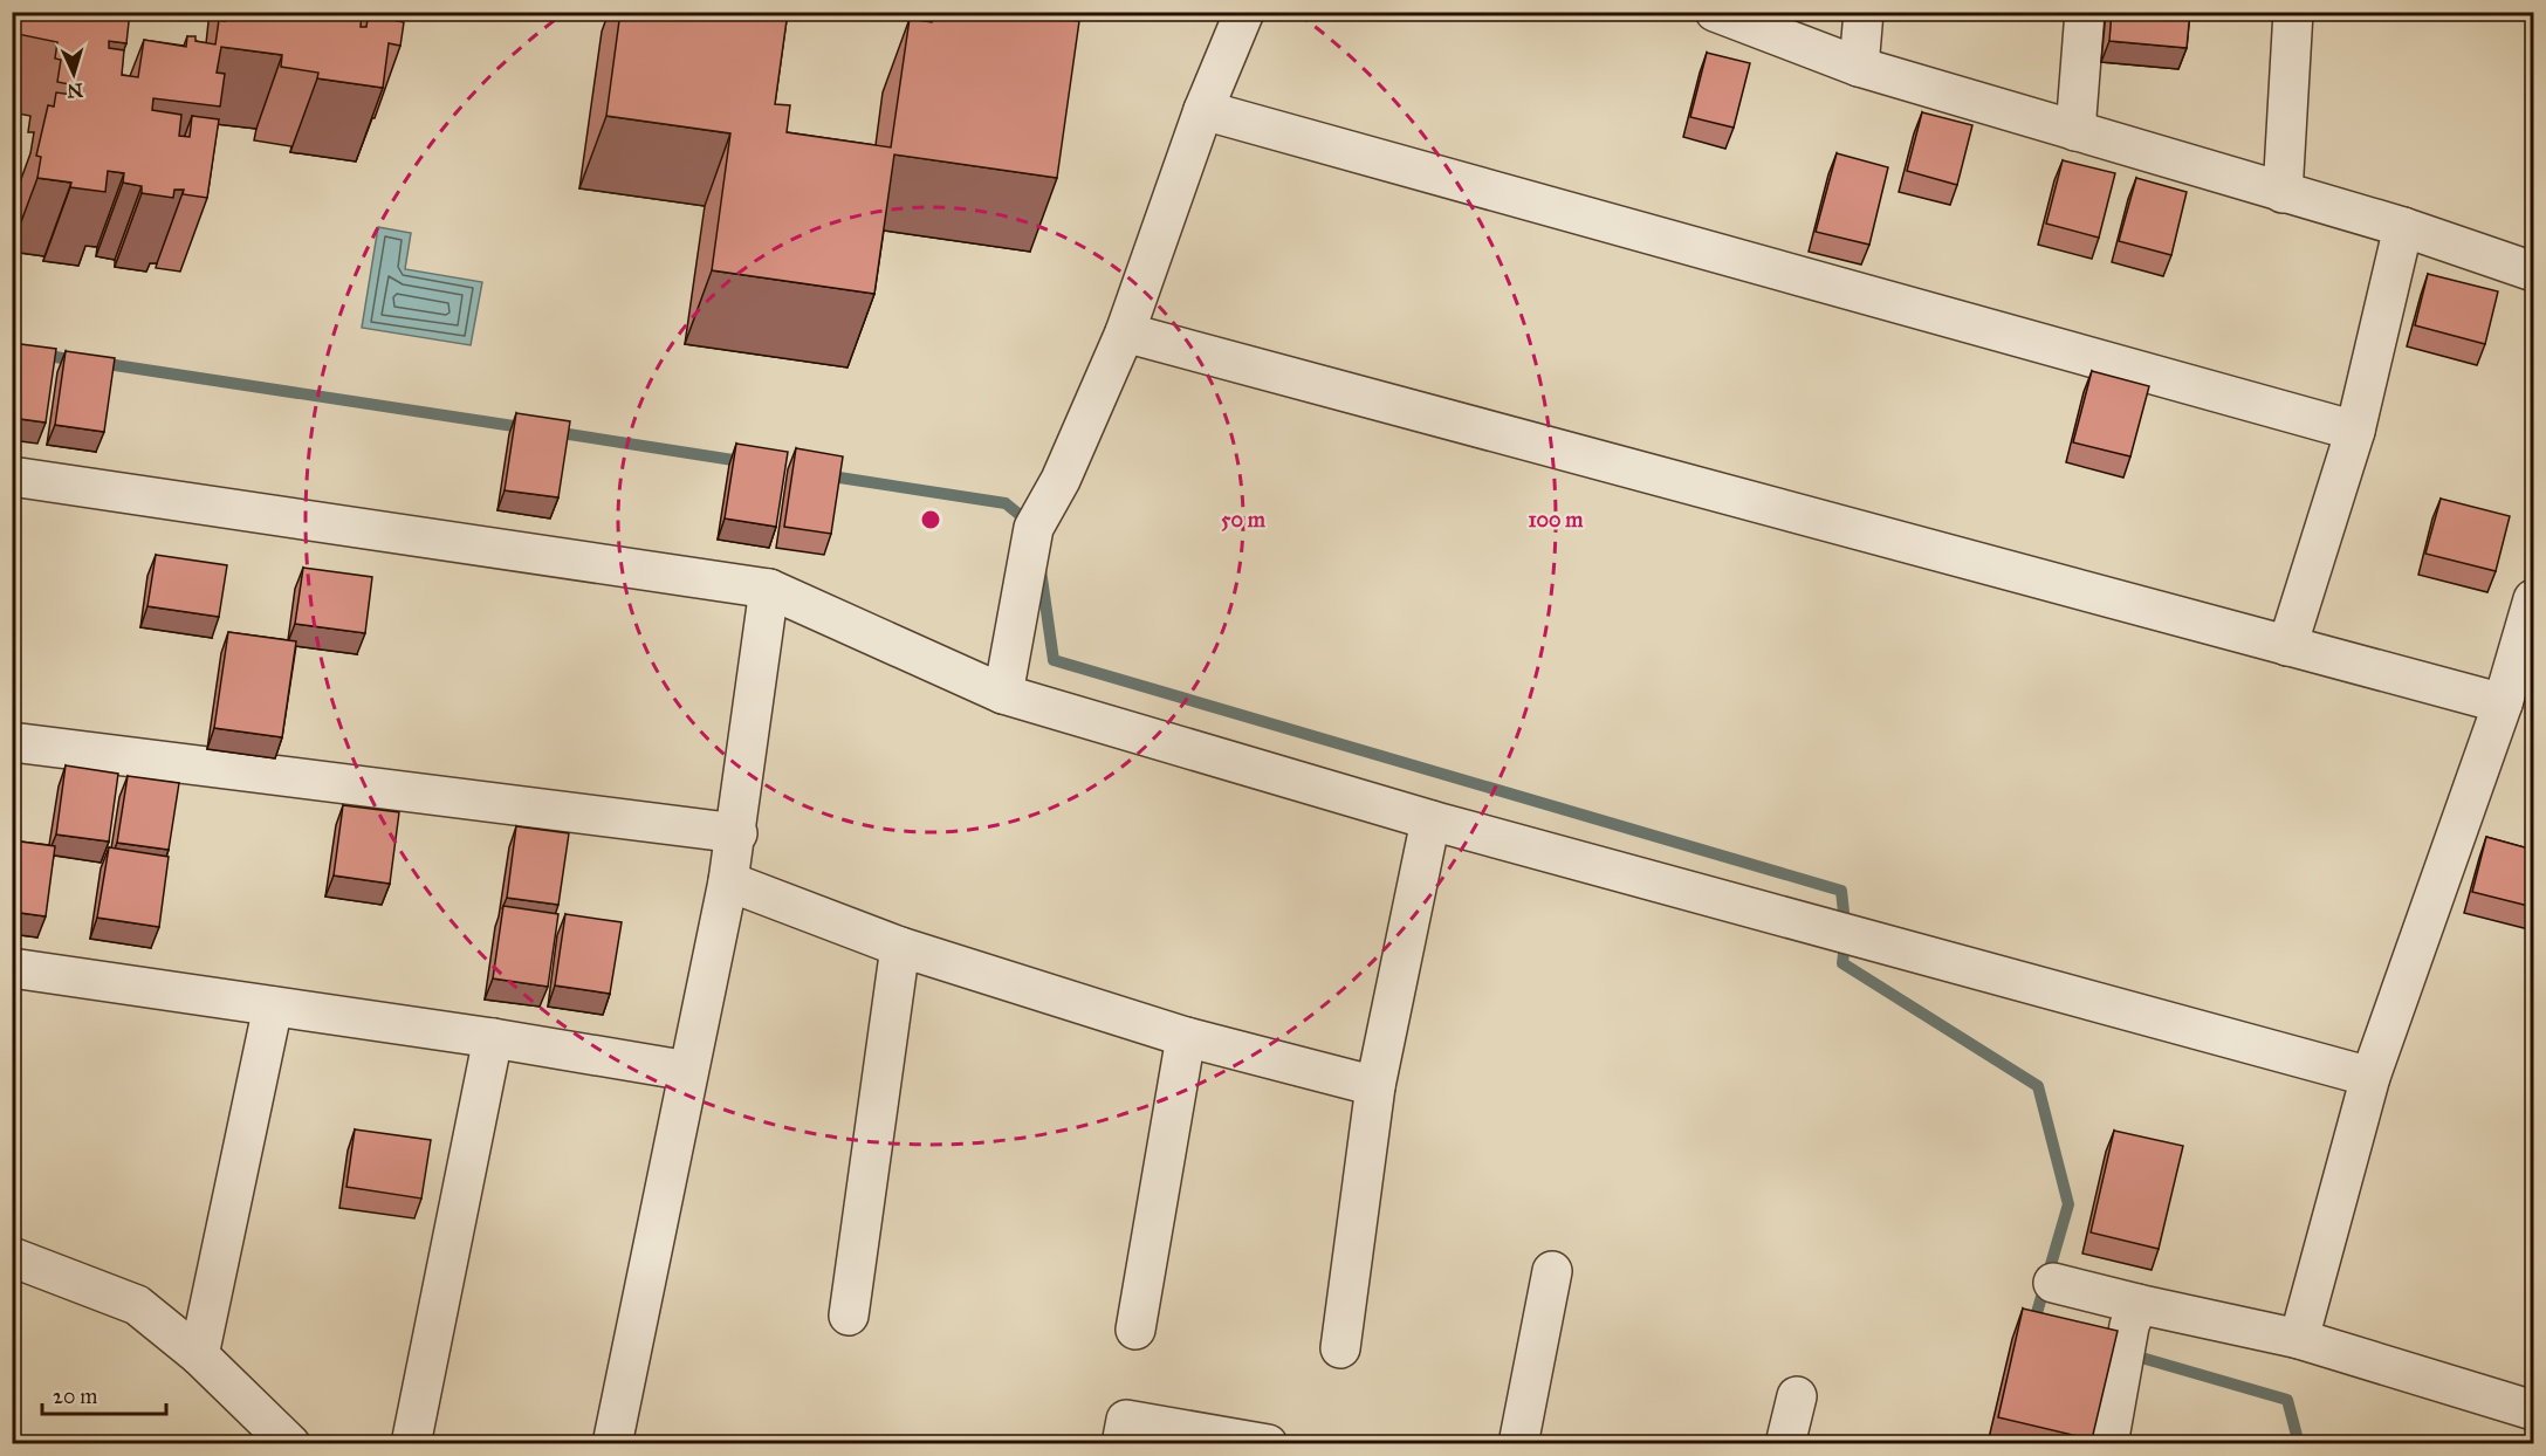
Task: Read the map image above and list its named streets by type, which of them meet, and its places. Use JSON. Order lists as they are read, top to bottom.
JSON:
{
  "scale_bar": "20 m",
  "north": "bottom",
  "rings": ["50 m", "100 m"]
}
